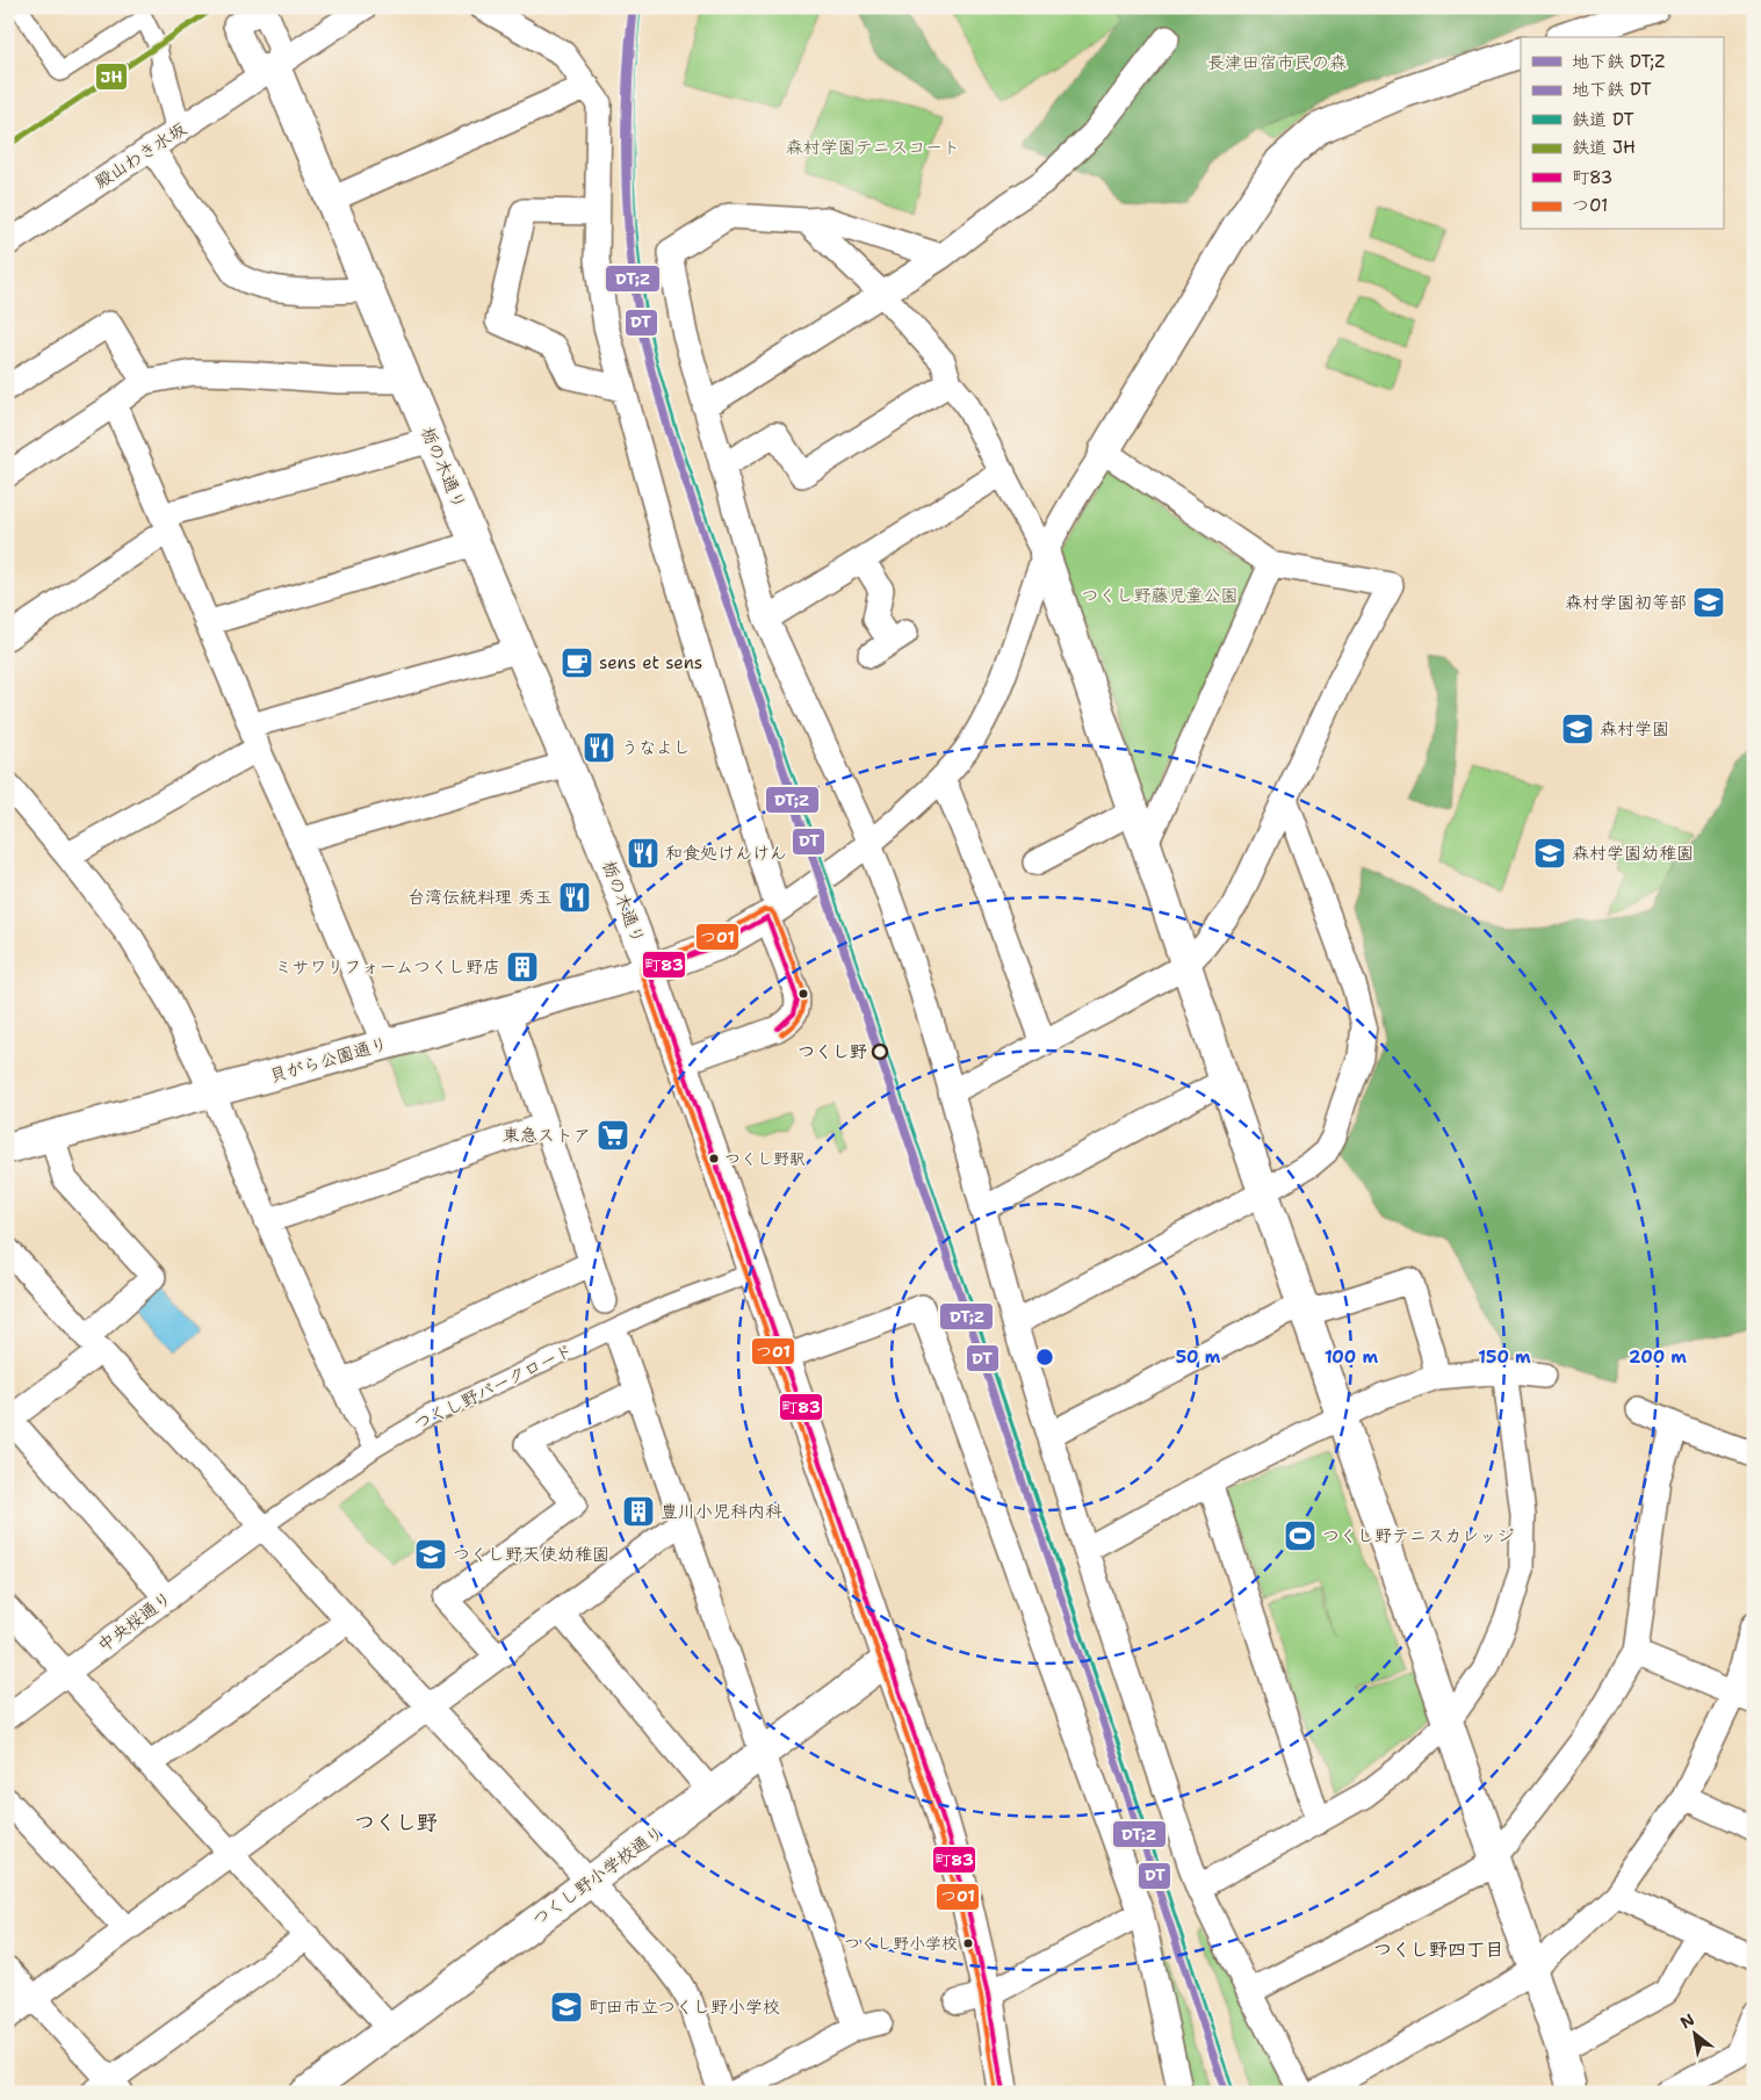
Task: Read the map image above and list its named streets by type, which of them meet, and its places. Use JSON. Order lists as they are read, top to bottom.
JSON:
{
  "streets": {
    "street": [
      "殿山わき水坂",
      "栃の木通り",
      "貝がら公園通り",
      "つくし野パークロード",
      "中央桜通り",
      "つくし野小学校通り"
    ]
  },
  "crossings": [
    ["殿山わき水坂", "栃の木通り"],
    ["栃の木通り", "貝がら公園通り"],
    ["栃の木通り", "つくし野小学校通り"],
    ["つくし野パークロード", "中央桜通り"]
  ],
  "districts": ["つくし野", "つくし野四丁目"],
  "parks": ["長津田宿市民の森", "森村学園テニスコート", "つくし野藤児童公園"],
  "places": {
    "school or university": [
      "森村学園初等部",
      "森村学園",
      "森村学園幼稚園",
      "つくし野天使幼稚園",
      "町田市立つくし野小学校"
    ],
    "cafe": ["sens et sens"],
    "restaurant": ["うなよし", "和食処けんけん", "台湾伝統料理 秀玉"],
    "building": ["ミサワリフォームつくし野店", "豊川小児科内科"],
    "other": ["つくし野", "つくし野駅", "つくし野小学校"],
    "supermarket": ["東急ストア"],
    "sports": ["つくし野テニスカレッジ"]
  },
  "lines": [
    "metro line DT;Z",
    "metro line DT",
    "rail line JH",
    "rail line DT",
    "transit line つ01",
    "transit line 町83"
  ],
  "legend": [
    "地下鉄 DT;Z",
    "地下鉄 DT",
    "鉄道 DT",
    "鉄道 JH",
    "町83",
    "つ01"
  ],
  "north": "top left",
  "rings": [
    "50 m",
    "100 m",
    "150 m",
    "200 m"
  ]
}
